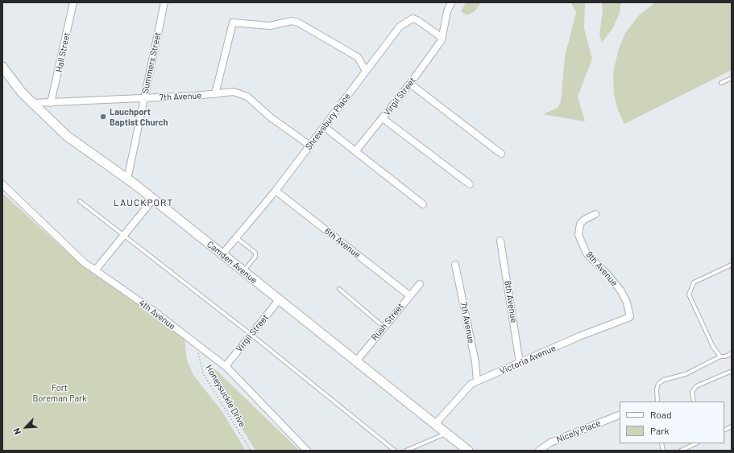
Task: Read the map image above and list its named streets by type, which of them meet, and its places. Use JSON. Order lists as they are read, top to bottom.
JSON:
{
  "streets": {
    "street": [
      "Hall Street",
      "Summers Street",
      "7th Avenue",
      "Virgil Street",
      "Shrewsbury Place",
      "6th Avenue",
      "Camden Avenue",
      "9th Avenue",
      "8th Avenue",
      "4th Avenue",
      "Rush Street",
      "Victoria Avenue",
      "Nicely Place"
    ],
    "path": ["Honeysuckle Drive"]
  },
  "crossings": [
    ["Hall Street", "7th Avenue"],
    ["Summers Street", "7th Avenue"],
    ["Summers Street", "Camden Avenue"],
    ["7th Avenue", "Shrewsbury Place"],
    ["7th Avenue", "Camden Avenue"],
    ["7th Avenue", "Victoria Avenue"],
    ["Virgil Street", "Shrewsbury Place"],
    ["Virgil Street", "Camden Avenue"],
    ["Virgil Street", "4th Avenue"],
    ["Shrewsbury Place", "6th Avenue"],
    ["Shrewsbury Place", "Camden Avenue"],
    ["6th Avenue", "Rush Street"],
    ["Camden Avenue", "Rush Street"],
    ["Camden Avenue", "Victoria Avenue"],
    ["9th Avenue", "Victoria Avenue"],
    ["8th Avenue", "Victoria Avenue"],
    ["4th Avenue", "Honeysuckle Drive"]
  ],
  "districts": ["LAUCKPORT"],
  "parks": ["Fort Boreman Park"],
  "places": ["Lauchport Baptist Church"],
  "legend": ["Road", "Park"],
  "north": "bottom left"
}
